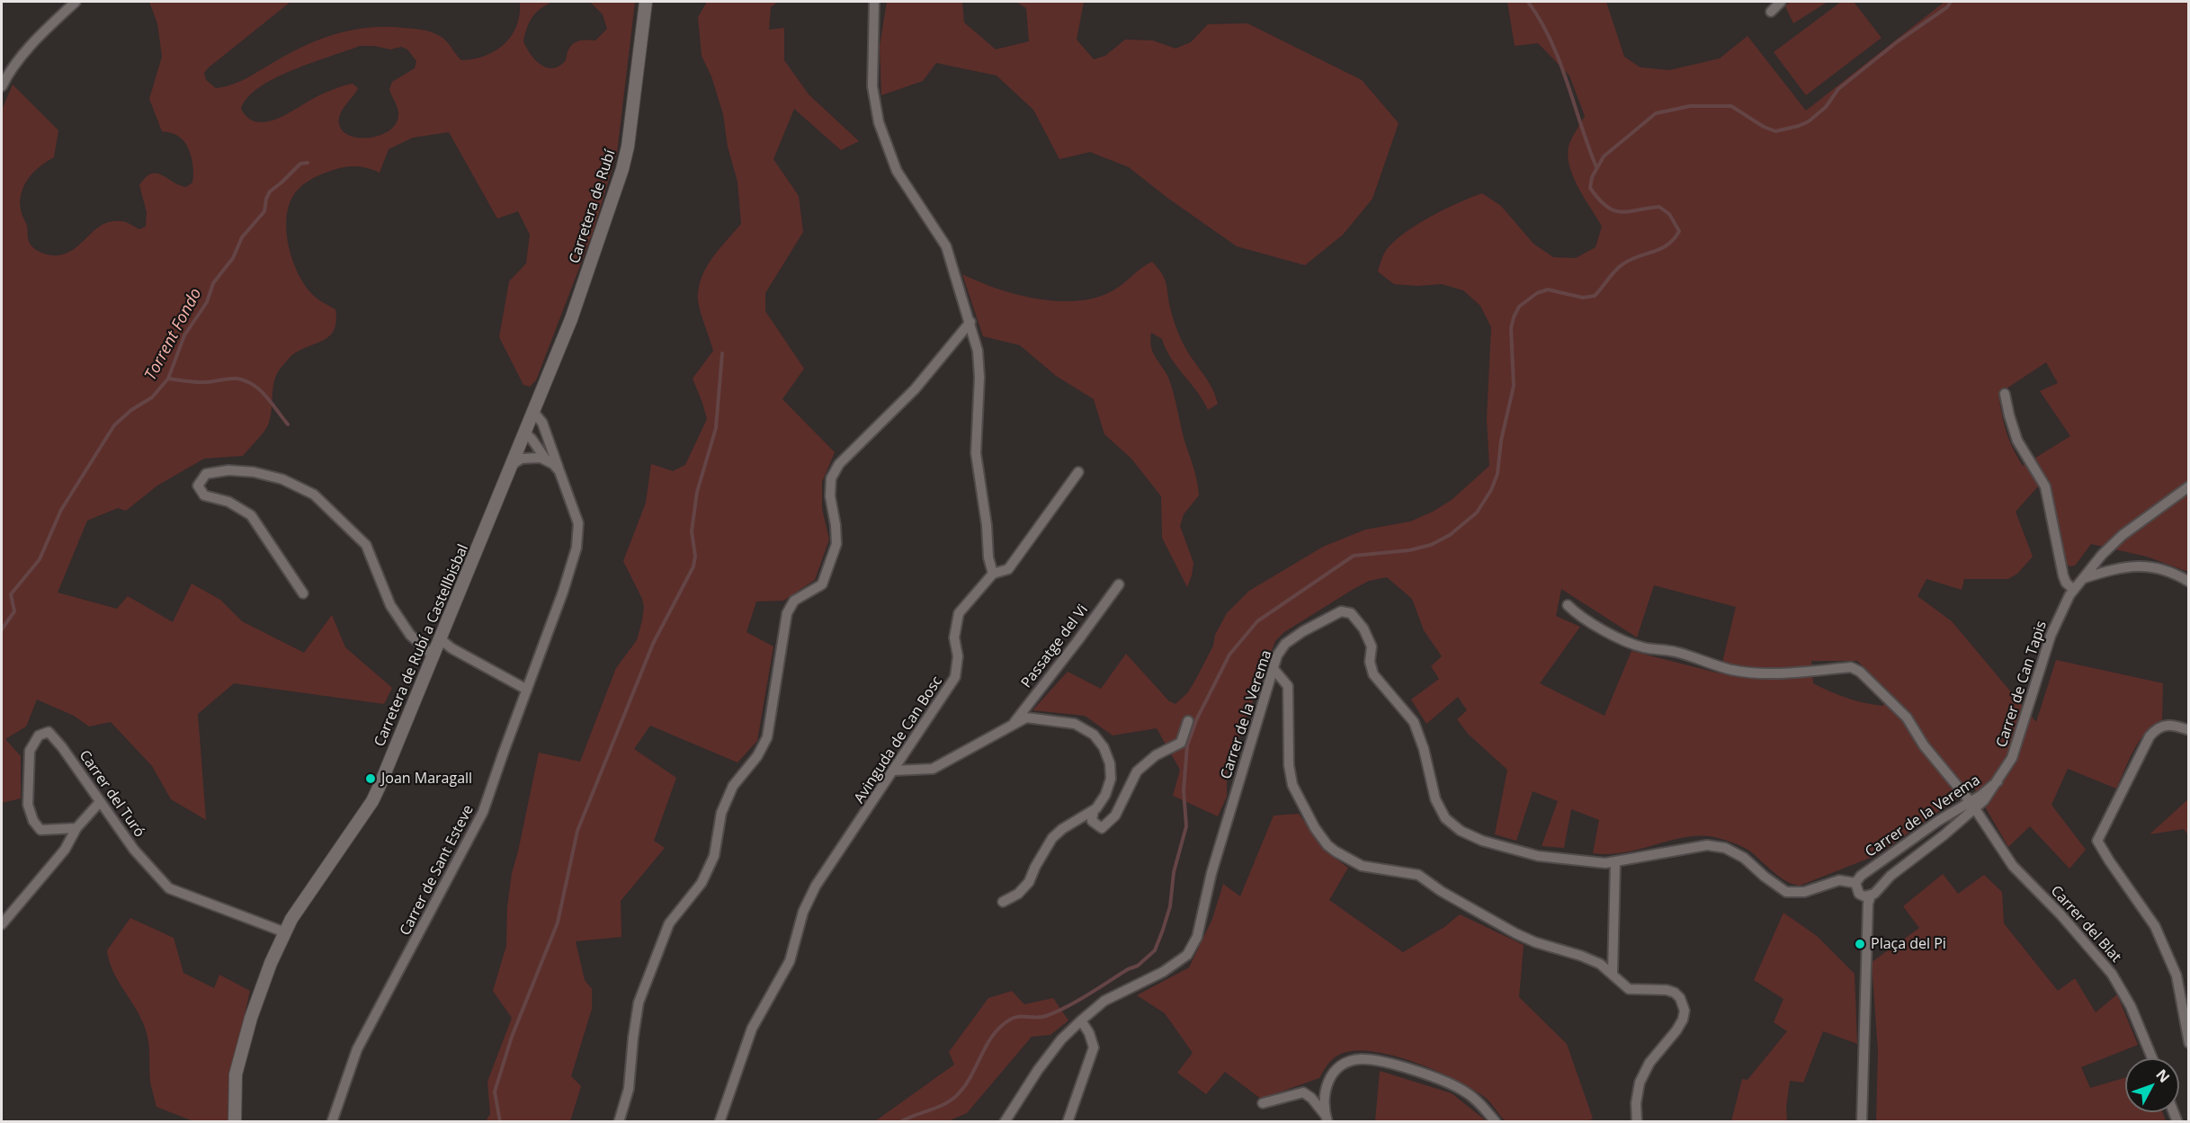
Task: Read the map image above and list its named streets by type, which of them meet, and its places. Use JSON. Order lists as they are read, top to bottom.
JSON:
{
  "streets": {
    "street": [
      "Carretera de Rubí",
      "Carretera de Rubí a Castellbisbal",
      "Passatge del Vi",
      "Carrer de Can Tapis",
      "Carrer de la Verema",
      "Avinguda de Can Bosc",
      "Carrer del Turó",
      "Carrer de Sant Esteve",
      "Carrer del Blat"
    ]
  },
  "crossings": [
    ["Carretera de Rubí", "Carretera de Rubí a Castellbisbal"],
    ["Carretera de Rubí", "Carrer de Sant Esteve"],
    ["Carretera de Rubí a Castellbisbal", "Carrer del Turó"],
    ["Carretera de Rubí a Castellbisbal", "Carrer de Sant Esteve"],
    ["Carrer de Can Tapis", "Carrer de la Verema"],
    ["Carrer de Can Tapis", "Carrer del Blat"],
    ["Carrer de la Verema", "Carrer del Blat"]
  ],
  "water": ["Torrent Fondo"],
  "places": ["Joan Maragall", "Plaça del Pi"],
  "north": "top right"
}
